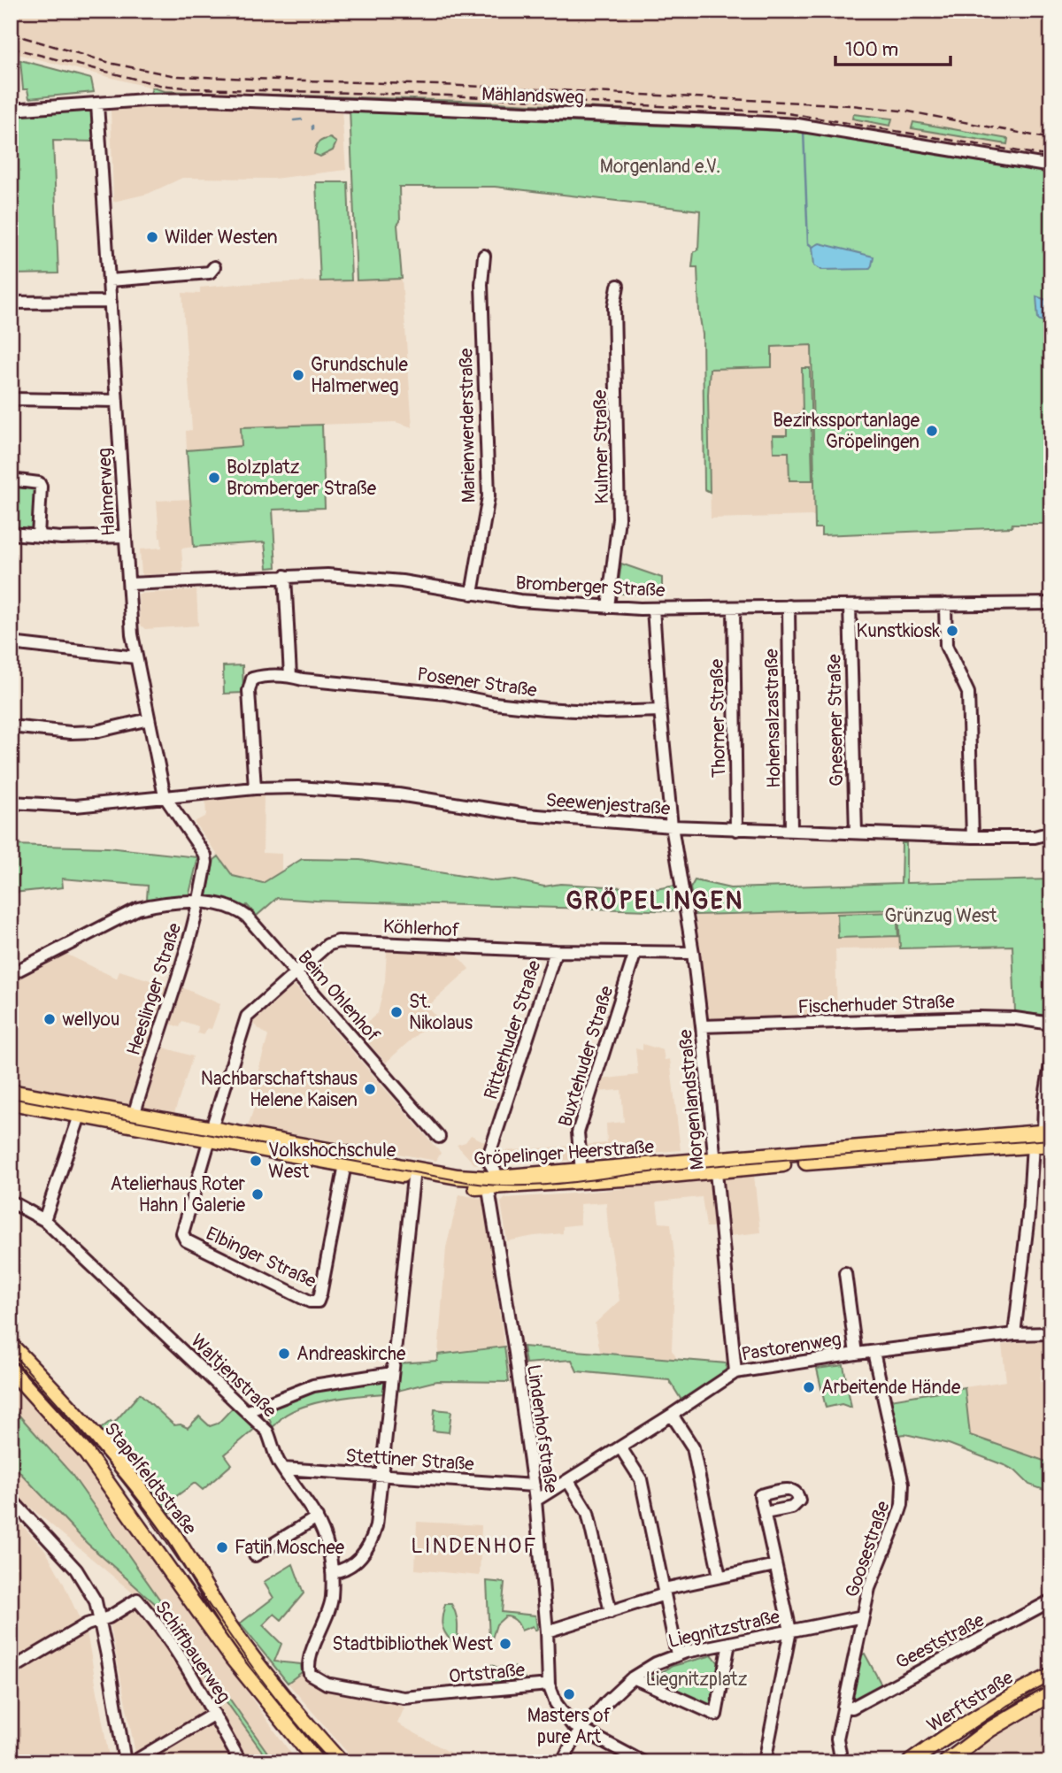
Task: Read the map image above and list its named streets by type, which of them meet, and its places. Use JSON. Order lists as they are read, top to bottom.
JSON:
{
  "streets": {
    "main road": ["Gröpelinger Heerstraße", "Stapelfeldtstraße", "Werftstraße"],
    "street": [
      "Mählandsweg",
      "Marienwerderstraße",
      "Kulmer Straße",
      "Halmerweg",
      "Bromberger Straße",
      "Posener Straße",
      "Thorner Straße",
      "Hohensalzastraße",
      "Gnesener Straße",
      "Seewenjestraße",
      "Köhlerhof",
      "Heeslinger Straße",
      "Beim Ohlenhof",
      "Fischerhuder Straße",
      "Ritterhuder Straße",
      "Buxtehuder Straße",
      "Morgenlandstraße",
      "Elbinger Straße",
      "Pastorenweg",
      "Waltjenstraße",
      "Lindenhofstraße",
      "Stettiner Straße",
      "Goosestraße",
      "Liegnitzstraße",
      "Geeststraße",
      "Schiffbauerweg",
      "Ortstraße"
    ]
  },
  "crossings": [
    ["Mählandsweg", "Halmerweg"],
    ["Marienwerderstraße", "Bromberger Straße"],
    ["Kulmer Straße", "Bromberger Straße"],
    ["Halmerweg", "Bromberger Straße"],
    ["Halmerweg", "Seewenjestraße"],
    ["Halmerweg", "Heeslinger Straße"],
    ["Bromberger Straße", "Thorner Straße"],
    ["Bromberger Straße", "Hohensalzastraße"],
    ["Bromberger Straße", "Gnesener Straße"],
    ["Bromberger Straße", "Morgenlandstraße"],
    ["Posener Straße", "Seewenjestraße"],
    ["Posener Straße", "Morgenlandstraße"],
    ["Thorner Straße", "Seewenjestraße"],
    ["Hohensalzastraße", "Seewenjestraße"],
    ["Gnesener Straße", "Seewenjestraße"],
    ["Seewenjestraße", "Morgenlandstraße"],
    ["Köhlerhof", "Beim Ohlenhof"],
    ["Köhlerhof", "Ritterhuder Straße"],
    ["Köhlerhof", "Gröpelinger Heerstraße"],
    ["Köhlerhof", "Elbinger Straße"],
    ["Heeslinger Straße", "Beim Ohlenhof"],
    ["Heeslinger Straße", "Gröpelinger Heerstraße"],
    ["Fischerhuder Straße", "Morgenlandstraße"],
    ["Ritterhuder Straße", "Buxtehuder Straße"],
    ["Ritterhuder Straße", "Morgenlandstraße"],
    ["Ritterhuder Straße", "Gröpelinger Heerstraße"],
    ["Ritterhuder Straße", "Lindenhofstraße"],
    ["Buxtehuder Straße", "Gröpelinger Heerstraße"],
    ["Morgenlandstraße", "Gröpelinger Heerstraße"],
    ["Morgenlandstraße", "Pastorenweg"],
    ["Gröpelinger Heerstraße", "Elbinger Straße"],
    ["Gröpelinger Heerstraße", "Lindenhofstraße"],
    ["Pastorenweg", "Lindenhofstraße"],
    ["Pastorenweg", "Goosestraße"],
    ["Waltjenstraße", "Stettiner Straße"],
    ["Waltjenstraße", "Ortstraße"],
    ["Lindenhofstraße", "Stettiner Straße"],
    ["Lindenhofstraße", "Ortstraße"],
    ["Goosestraße", "Liegnitzstraße"],
    ["Goosestraße", "Geeststraße"],
    ["Liegnitzstraße", "Ortstraße"]
  ],
  "districts": ["GRÖPELINGEN", "LINDENHOF"],
  "parks": ["Morgenland e.V.", "Grünzug West", "Liegnitzplatz"],
  "places": [
    "Wilder Westen",
    "Grundschule Halmerweg",
    "Bezirkssportanlage Gröpelingen",
    "Bolzplatz Bromberger Straße",
    "Kunstkiosk",
    "St. Nikolaus",
    "wellyou",
    "Nachbarschaftshaus Helene Kaisen",
    "Volkshochschule West",
    "Atelierhaus Roter Hahn I Galerie",
    "Andreaskirche",
    "Arbeitende Hände",
    "Fatih Moschee",
    "Stadtbibliothek West",
    "Masters of pure Art"
  ],
  "scale_bar": "100 m"
}
